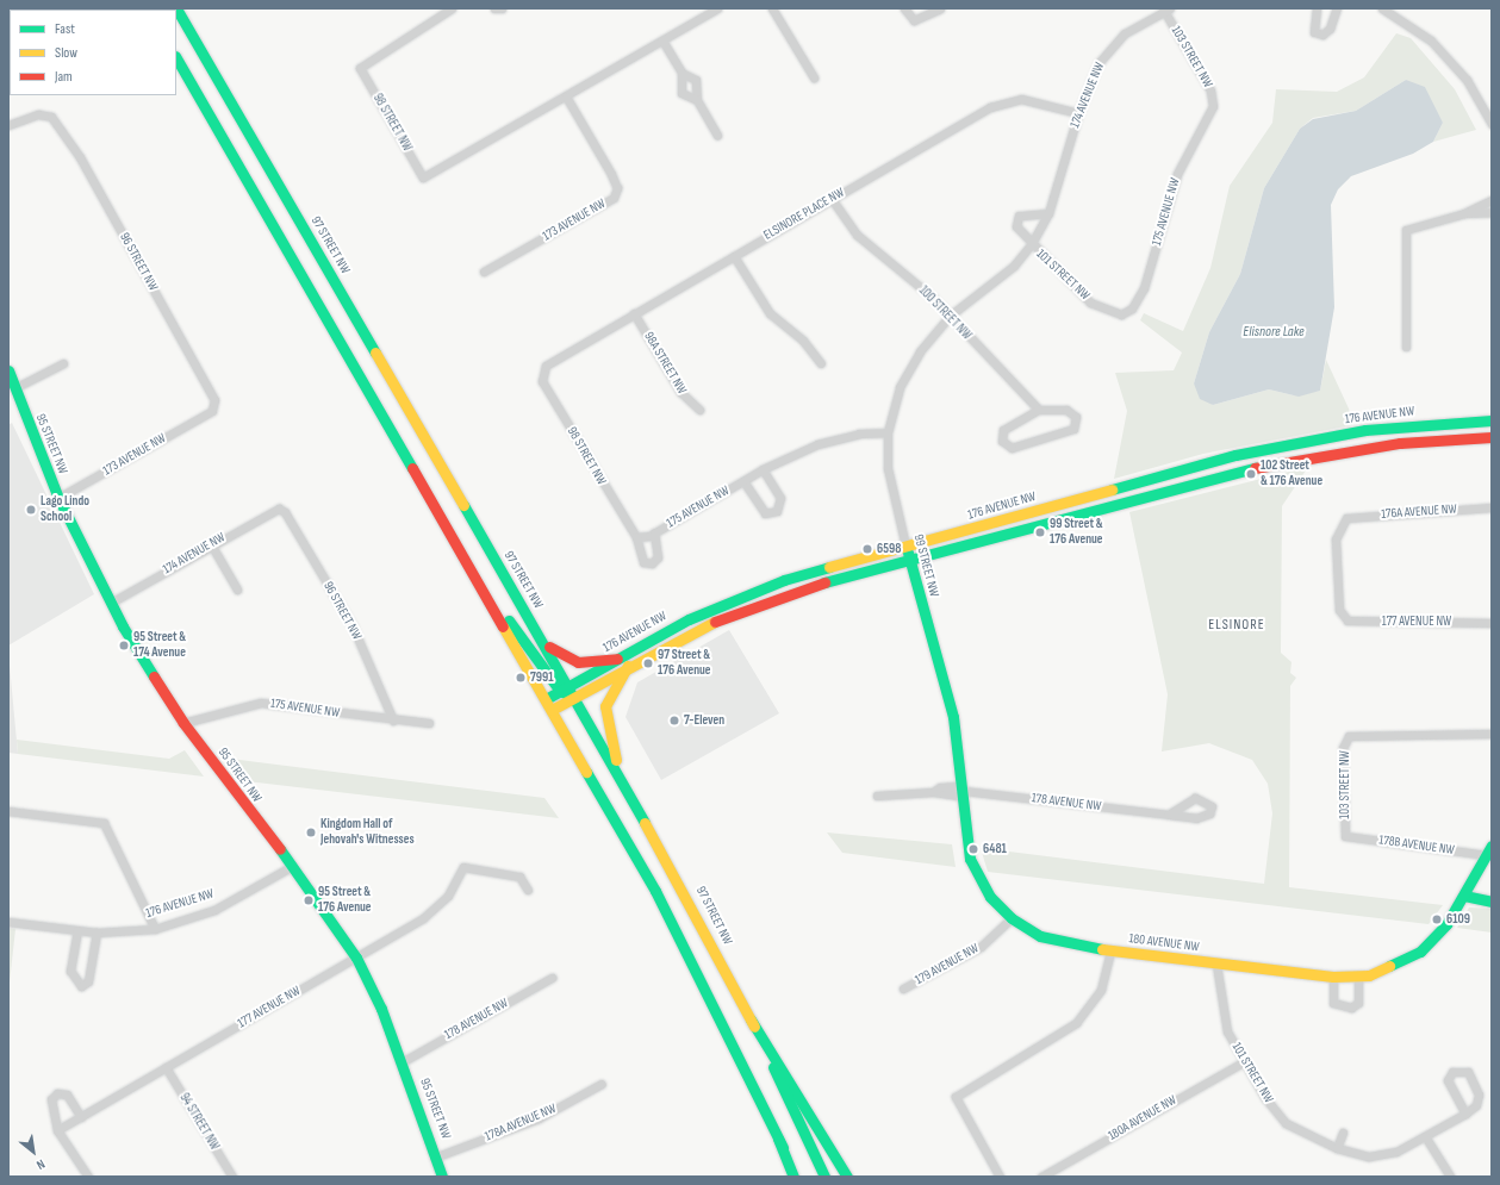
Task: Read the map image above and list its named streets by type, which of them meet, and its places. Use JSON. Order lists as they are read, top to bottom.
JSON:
{
  "streets": {
    "main road": [
      "97 STREET NW",
      "176 AVENUE NW",
      "95 STREET NW",
      "99 STREET NW",
      "180 AVENUE NW"
    ],
    "street": [
      "103 STREET NW",
      "174 AVENUE NW",
      "98 STREET NW",
      "175 AVENUE NW",
      "ELSINORE PLACE NW",
      "173 AVENUE NW",
      "96 STREET NW",
      "101 STREET NW",
      "100 STREET NW",
      "98A STREET NW",
      "176A AVENUE NW",
      "177 AVENUE NW",
      "178 AVENUE NW",
      "178B AVENUE NW",
      "179 AVENUE NW",
      "180A AVENUE NW",
      "94 STREET NW",
      "178A AVENUE NW"
    ]
  },
  "crossings": [
    ["103 STREET NW", "174 AVENUE NW"],
    ["103 STREET NW", "175 AVENUE NW"],
    ["103 STREET NW", "178B AVENUE NW"],
    ["174 AVENUE NW", "ELSINORE PLACE NW"],
    ["174 AVENUE NW", "96 STREET NW"],
    ["174 AVENUE NW", "101 STREET NW"],
    ["174 AVENUE NW", "100 STREET NW"],
    ["174 AVENUE NW", "95 STREET NW"],
    ["174 AVENUE NW", "99 STREET NW"],
    ["98 STREET NW", "175 AVENUE NW"],
    ["98 STREET NW", "ELSINORE PLACE NW"],
    ["98 STREET NW", "173 AVENUE NW"],
    ["175 AVENUE NW", "96 STREET NW"],
    ["175 AVENUE NW", "101 STREET NW"],
    ["175 AVENUE NW", "95 STREET NW"],
    ["175 AVENUE NW", "99 STREET NW"],
    ["ELSINORE PLACE NW", "100 STREET NW"],
    ["ELSINORE PLACE NW", "98A STREET NW"],
    ["173 AVENUE NW", "96 STREET NW"],
    ["173 AVENUE NW", "95 STREET NW"],
    ["97 STREET NW", "176 AVENUE NW"],
    ["101 STREET NW", "180 AVENUE NW"],
    ["101 STREET NW", "180A AVENUE NW"],
    ["176 AVENUE NW", "95 STREET NW"],
    ["176 AVENUE NW", "99 STREET NW"],
    ["95 STREET NW", "177 AVENUE NW"],
    ["95 STREET NW", "178 AVENUE NW"],
    ["95 STREET NW", "178A AVENUE NW"],
    ["176A AVENUE NW", "177 AVENUE NW"],
    ["99 STREET NW", "178 AVENUE NW"],
    ["99 STREET NW", "180 AVENUE NW"],
    ["99 STREET NW", "179 AVENUE NW"],
    ["177 AVENUE NW", "94 STREET NW"],
    ["178B AVENUE NW", "180 AVENUE NW"]
  ],
  "districts": ["ELSINORE"],
  "water": ["Elisnore Lake"],
  "places": [
    "102 Street & 176 Avenue",
    "Lago Lindo School",
    "99 Street & 176 Avenue",
    "6598",
    "95 Street & 174 Avenue",
    "97 Street & 176 Avenue",
    "7991",
    "7-Eleven",
    "Kingdom Hall of Jehovah's Witnesses",
    "6481",
    "95 Street & 176 Avenue",
    "6109"
  ],
  "legend": ["Fast", "Slow", "Jam"],
  "north": "bottom right"
}
